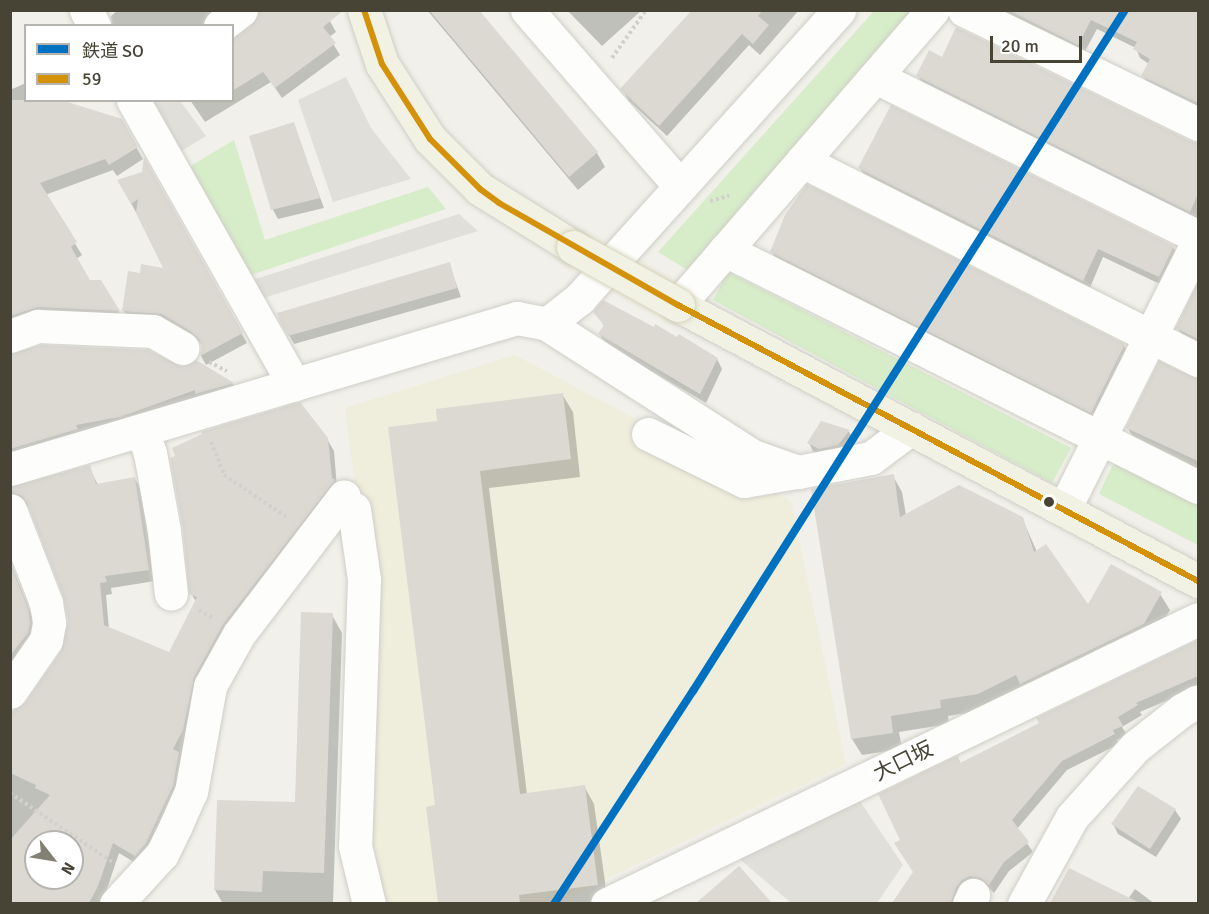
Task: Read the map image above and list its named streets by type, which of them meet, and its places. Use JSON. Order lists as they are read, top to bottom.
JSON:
{
  "streets": {
    "street": ["大口坂"]
  },
  "lines": ["rail line SO", "transit line 59"],
  "legend": ["鉄道 SO", "59"],
  "scale_bar": "20 m",
  "north": "bottom right"
}
